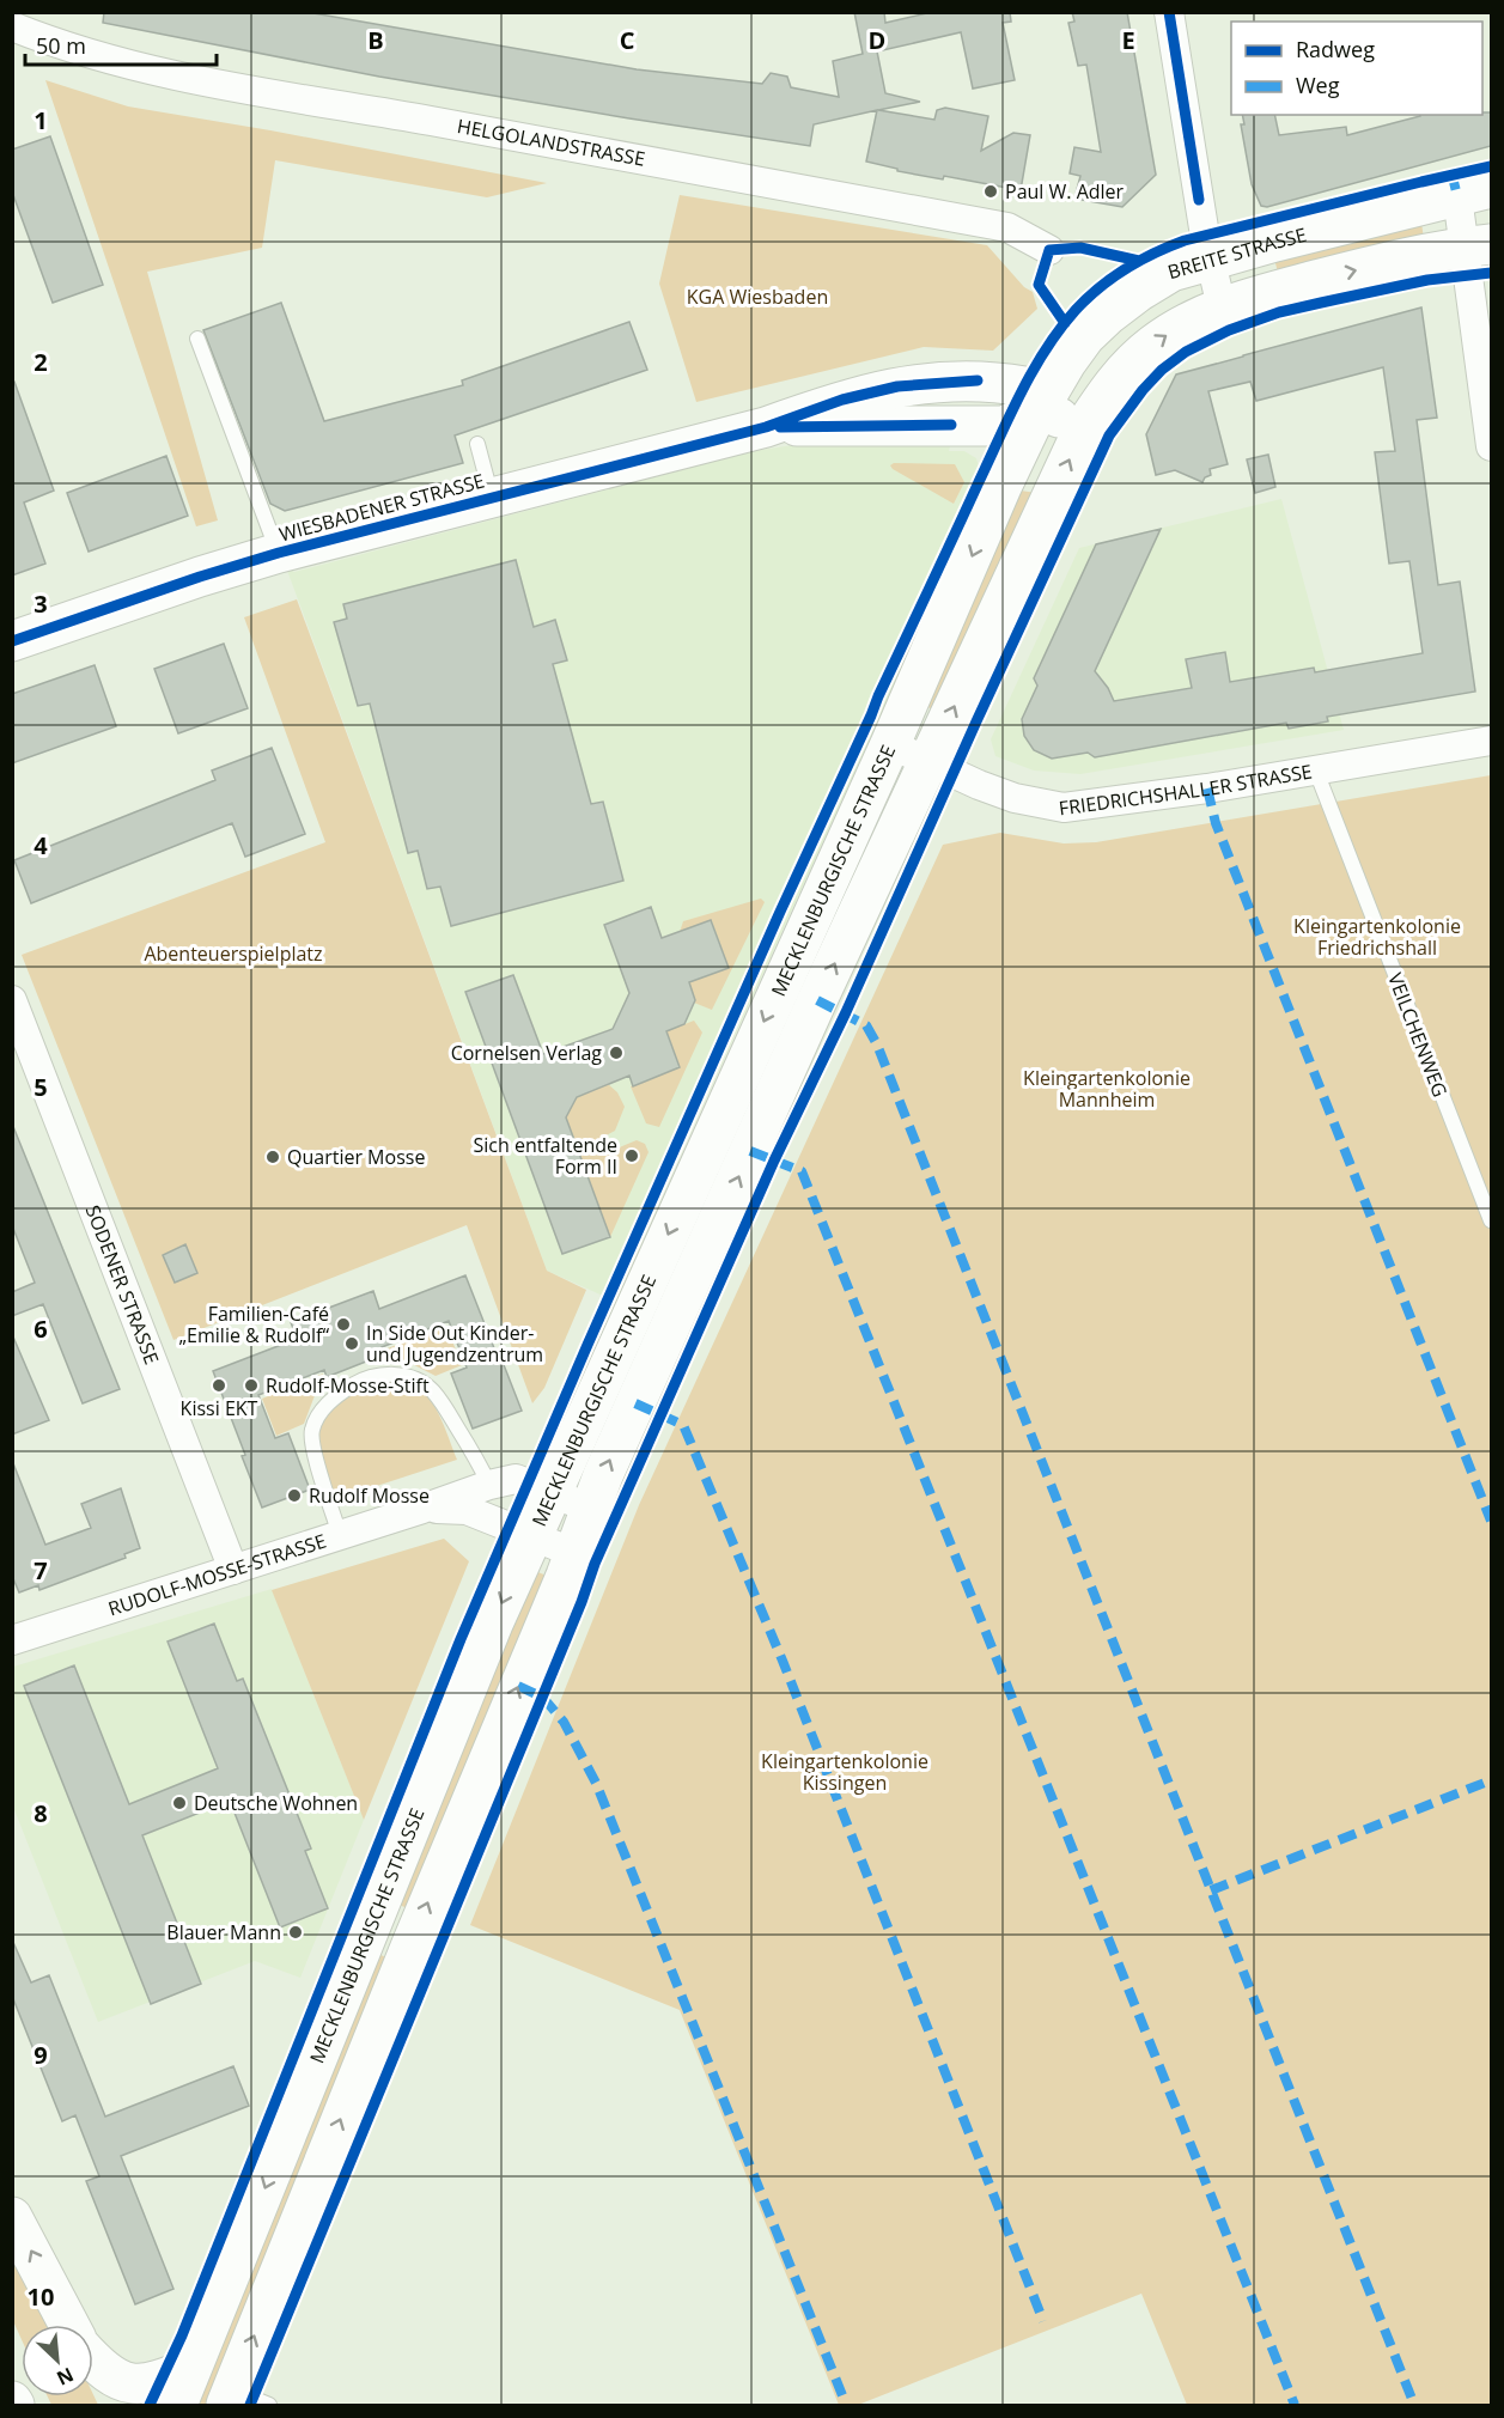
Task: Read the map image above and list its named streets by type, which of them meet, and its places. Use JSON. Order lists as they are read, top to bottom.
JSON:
{
  "streets": {
    "main road": ["BREITE STRASSE", "WIESBADENER STRASSE", "MECKLENBURGISCHE STRASSE"],
    "street": [
      "HELGOLANDSTRASSE",
      "FRIEDRICHSHALLER STRASSE",
      "SODENER STRASSE",
      "RUDOLF-MOSSE-STRASSE"
    ],
    "lane": ["VEILCHENWEG"]
  },
  "crossings": [
    ["BREITE STRASSE", "WIESBADENER STRASSE"],
    ["BREITE STRASSE", "MECKLENBURGISCHE STRASSE"],
    ["WIESBADENER STRASSE", "MECKLENBURGISCHE STRASSE"],
    ["FRIEDRICHSHALLER STRASSE", "MECKLENBURGISCHE STRASSE"],
    ["FRIEDRICHSHALLER STRASSE", "VEILCHENWEG"],
    ["MECKLENBURGISCHE STRASSE", "RUDOLF-MOSSE-STRASSE"],
    ["SODENER STRASSE", "RUDOLF-MOSSE-STRASSE"]
  ],
  "parks": [
    "KGA Wiesbaden",
    "Kleingartenkolonie Friedrichshall",
    "Abenteuerspielplatz",
    "Kleingartenkolonie Mannheim",
    "Kleingartenkolonie Kissingen"
  ],
  "places": [
    "Paul W. Adler",
    "Cornelsen Verlag",
    "Sich entfaltende Form II",
    "Quartier Mosse",
    "Familien-Café „Emilie & Rudolf“",
    "In Side Out Kinder- und Jugendzentrum",
    "Kissi EKT",
    "Rudolf-Mosse-Stift",
    "Rudolf Mosse",
    "Deutsche Wohnen",
    "Blauer Mann"
  ],
  "legend": ["Radweg", "Weg"],
  "scale_bar": "50 m",
  "north": "bottom right",
  "grid": {
    "columns": [
      "B",
      "C",
      "D",
      "E"
    ],
    "rows": [
      "1",
      "2",
      "3",
      "4",
      "5",
      "6",
      "7",
      "8",
      "9",
      "10"
    ]
  }
}
